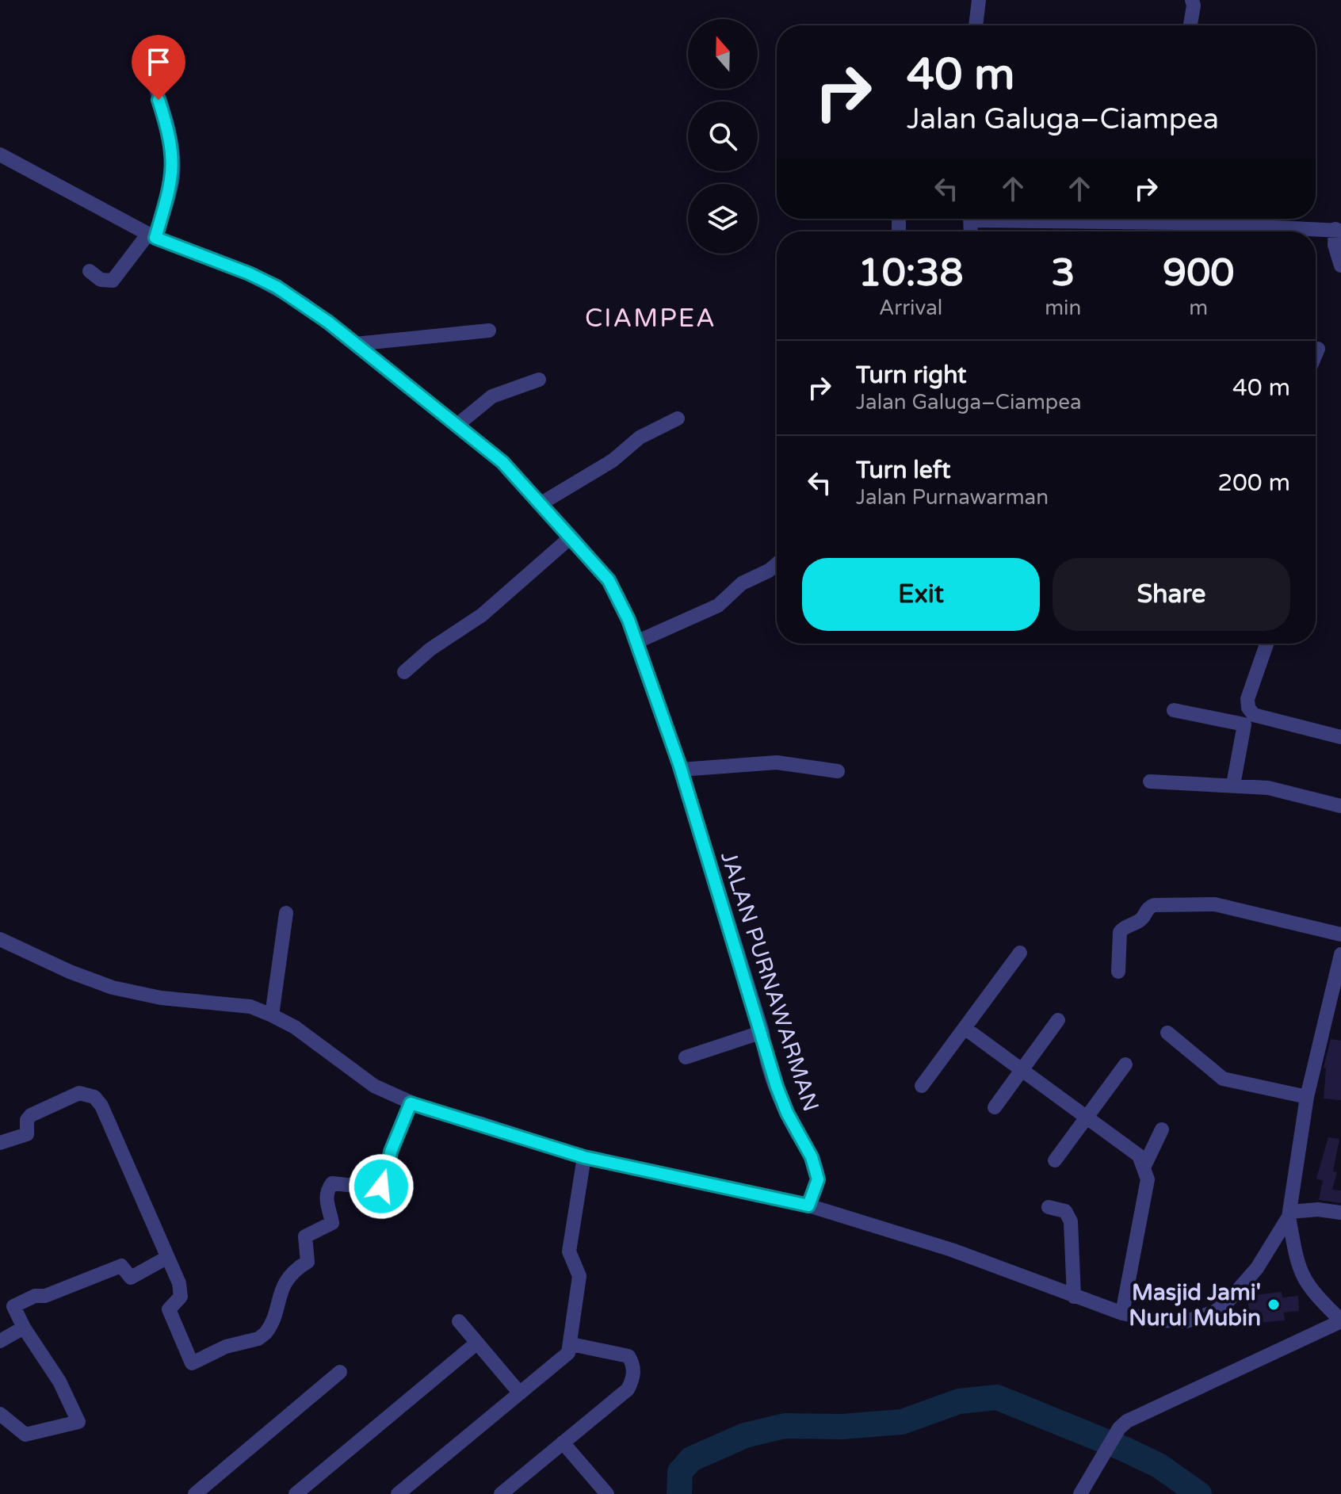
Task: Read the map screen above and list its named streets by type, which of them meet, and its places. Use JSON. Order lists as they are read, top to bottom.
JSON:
{
  "streets": {
    "street": ["JALAN PURNAWARMAN"]
  },
  "districts": ["CIAMPEA"],
  "places": ["Masjid Jami' Nurul Mubin"],
  "north": "top",
  "page": {
    "turn": ["40 m", "Jalan Galuga–Ciampea"],
    "eta": [
      "10:38",
      "Arrival",
      "3",
      "min",
      "900",
      "m"
    ],
    "list": [
      {
        "name": "Turn right",
        "note": "Jalan Galuga–Ciampea",
        "value": "40 m"
      },
      {
        "name": "Turn left",
        "note": "Jalan Purnawarman",
        "value": "200 m"
      }
    ],
    "buttons": ["Exit", "Share"]
  }
}
